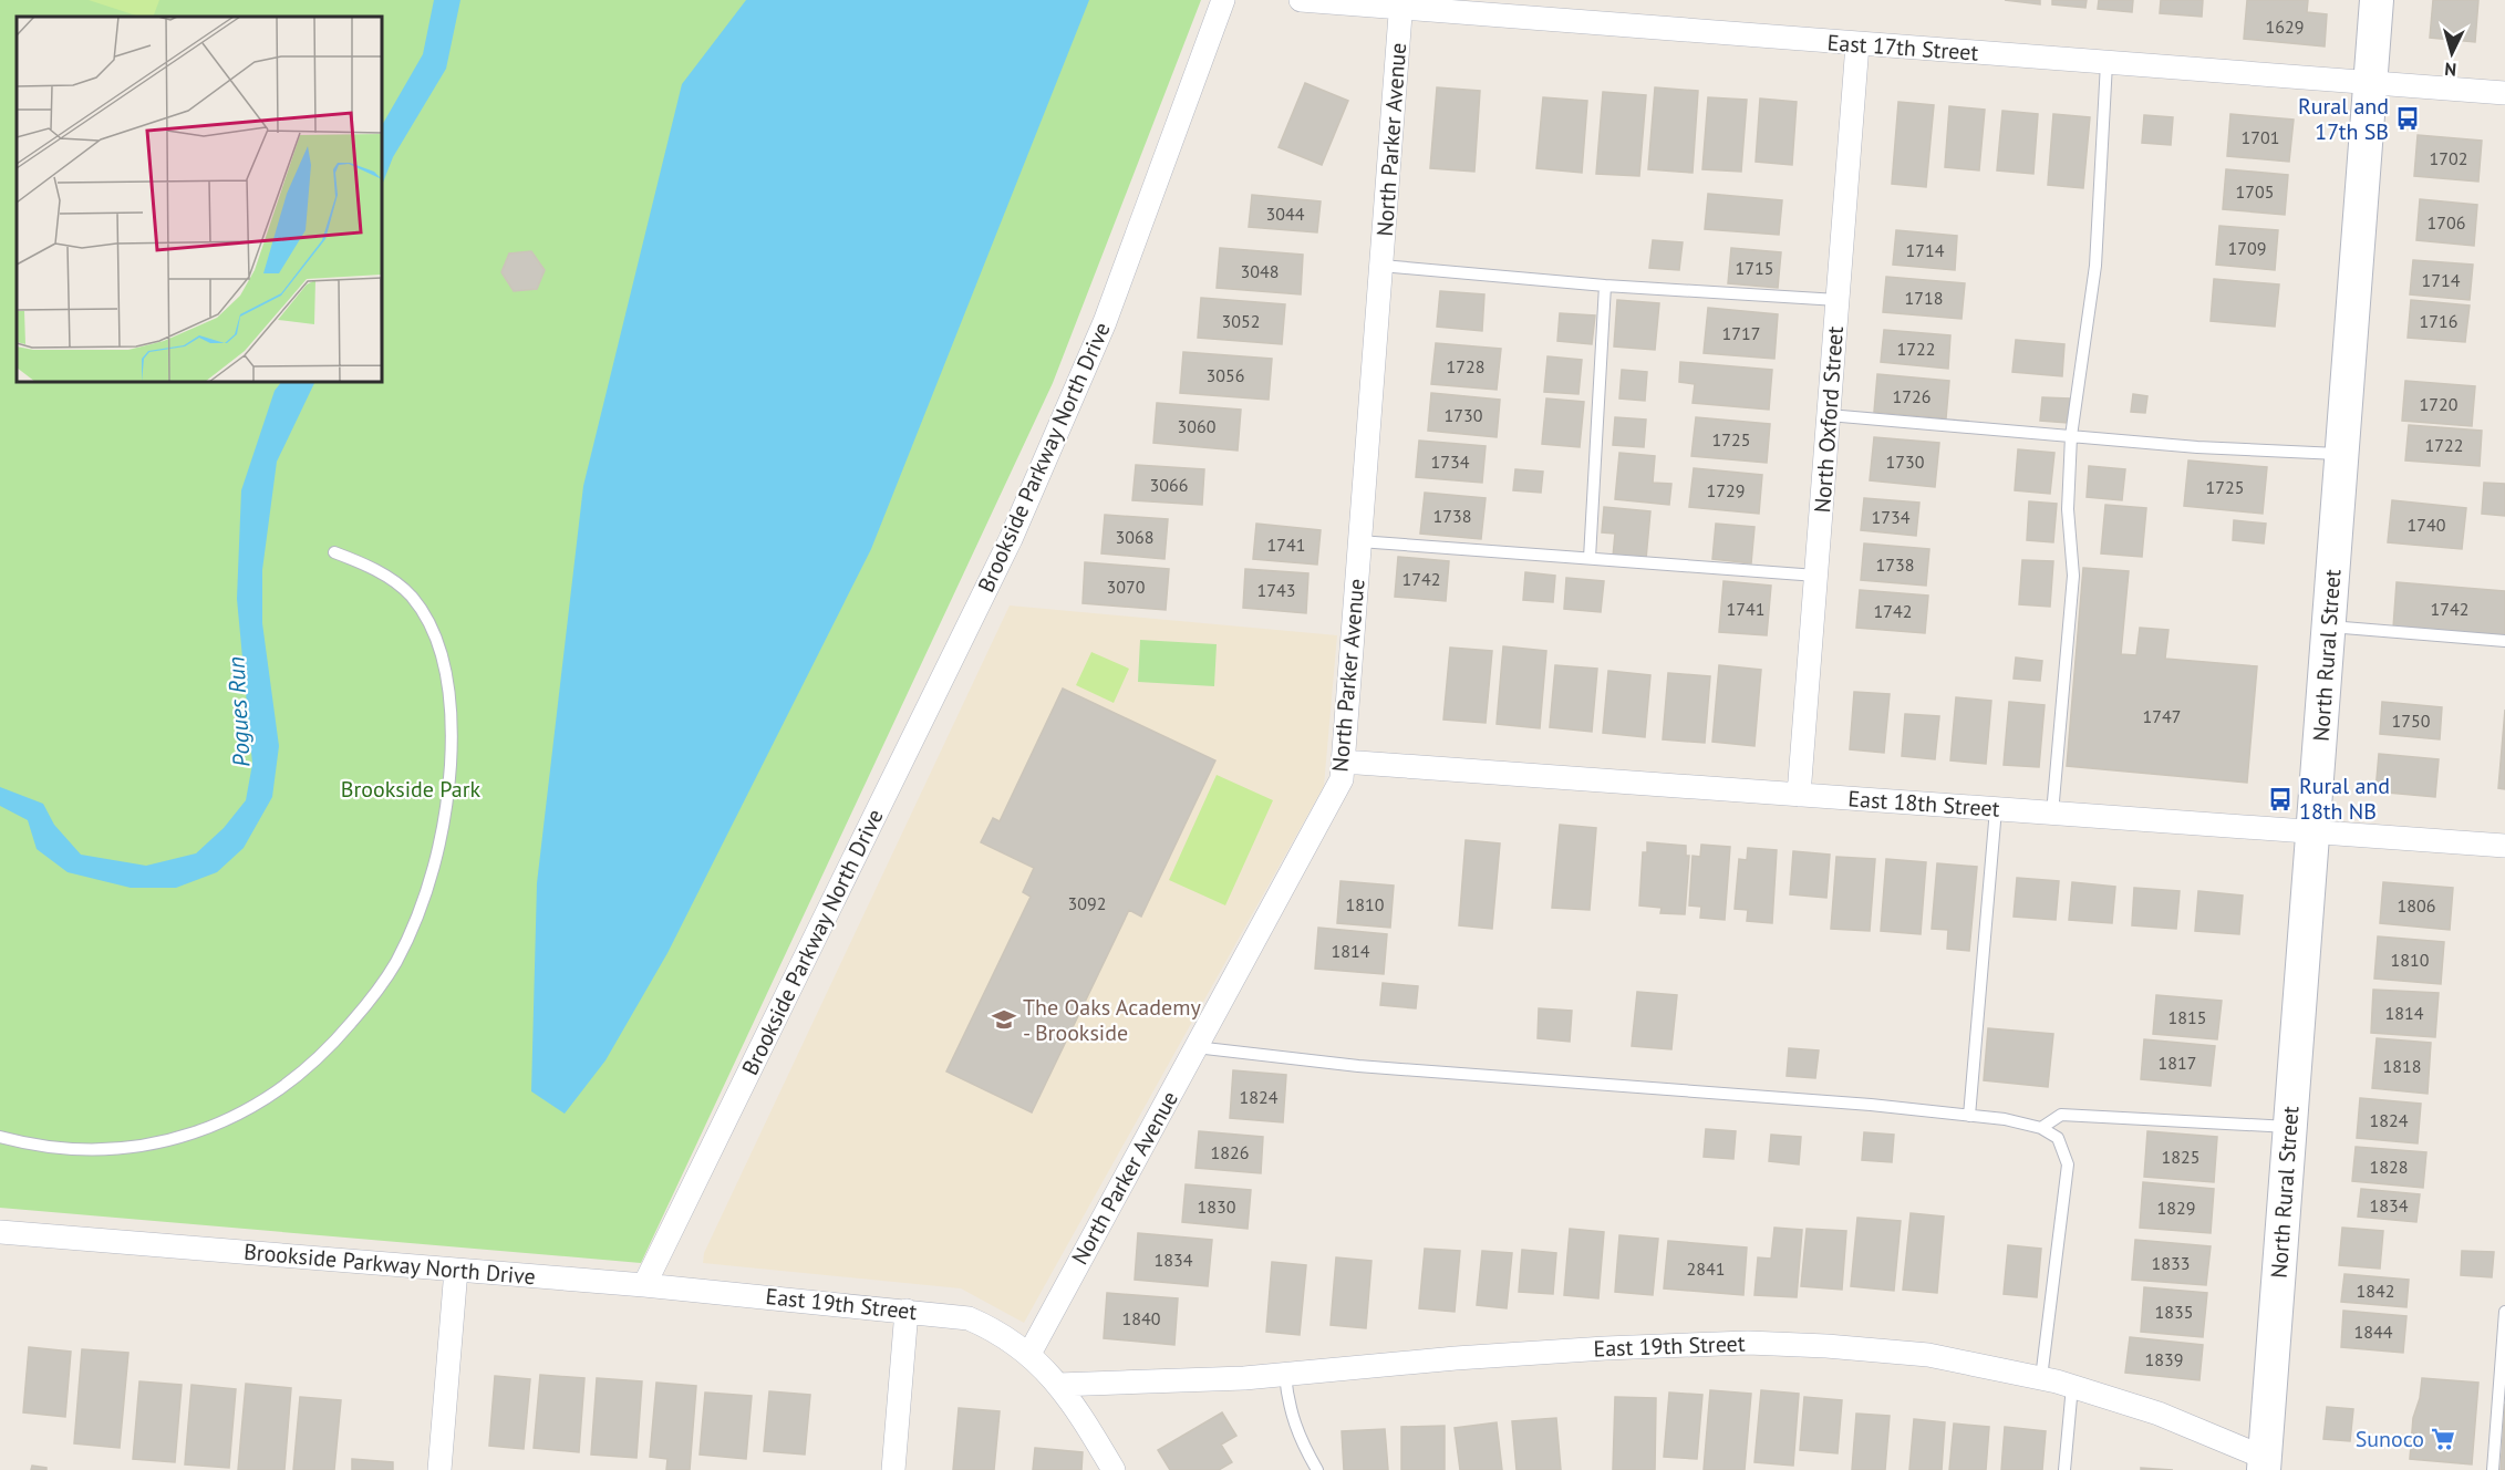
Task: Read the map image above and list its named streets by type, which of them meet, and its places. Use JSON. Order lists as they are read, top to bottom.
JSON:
{
  "streets": {
    "main road": ["North Rural Street"],
    "street": [
      "East 17th Street",
      "North Parker Avenue",
      "North Oxford Street",
      "Brookside Parkway North Drive",
      "East 18th Street",
      "East 19th Street"
    ]
  },
  "crossings": [
    ["East 17th Street", "North Parker Avenue"],
    ["East 17th Street", "North Oxford Street"],
    ["East 17th Street", "North Rural Street"],
    ["North Parker Avenue", "East 18th Street"],
    ["North Parker Avenue", "East 19th Street"],
    ["North Oxford Street", "East 18th Street"],
    ["Brookside Parkway North Drive", "East 19th Street"],
    ["North Rural Street", "East 18th Street"],
    ["North Rural Street", "East 19th Street"]
  ],
  "water": ["Pogues Run"],
  "parks": ["Brookside Park"],
  "places": {
    "bus stop": ["Rural and 17th SB", "Rural and 18th NB"],
    "school or university": ["The Oaks Academy - Brookside"],
    "supermarket": ["Sunoco"]
  },
  "house_numbers": [
    "1629",
    "1701",
    "1702",
    "1705",
    "3044",
    "1706",
    "1709",
    "1714",
    "1715",
    "3048",
    "1714",
    "1718",
    "3052",
    "1716",
    "1717",
    "1722",
    "1728",
    "3056",
    "1726",
    "1720",
    "1730",
    "3060",
    "1725",
    "1722",
    "1734",
    "1730",
    "3066",
    "1725",
    "1729",
    "1738",
    "1734",
    "1740",
    "3068",
    "1741",
    "1738",
    "1742",
    "3070",
    "1743",
    "1741",
    "1742",
    "1742",
    "1747",
    "1750",
    "3092",
    "1810",
    "1806",
    "1814",
    "1810",
    "1814",
    "1815",
    "1817",
    "1818",
    "1824",
    "1824",
    "1826",
    "1825",
    "1828",
    "1834",
    "1830",
    "1829",
    "1834",
    "1833",
    "2841",
    "1842",
    "1835",
    "1840",
    "1844",
    "1839"
  ],
  "north": "bottom"
}
